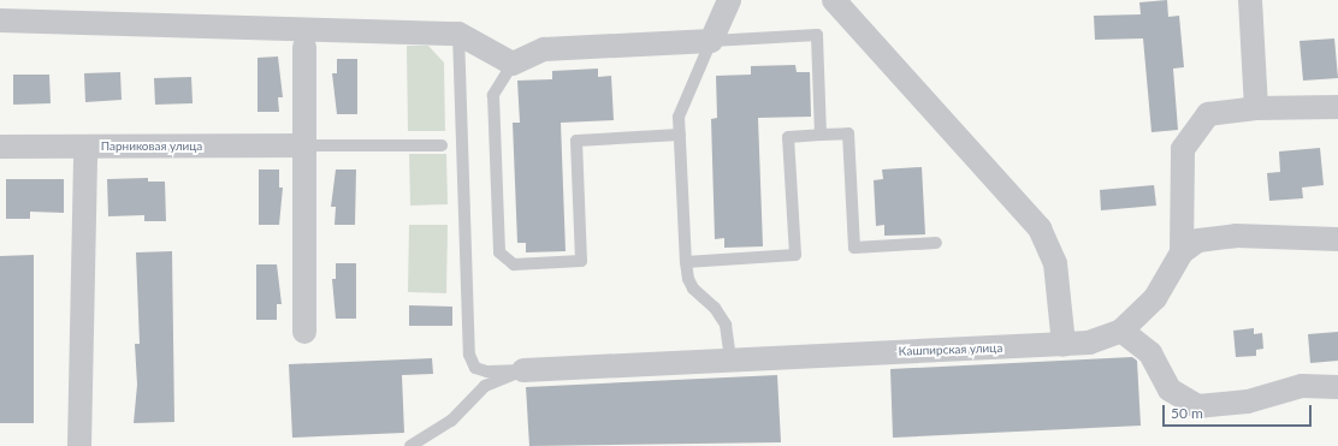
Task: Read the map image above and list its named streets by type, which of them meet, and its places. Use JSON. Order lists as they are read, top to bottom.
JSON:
{
  "streets": {
    "street": ["Парниковая улица", "Кашпирская улица"]
  },
  "scale_bar": "50 m"
}
